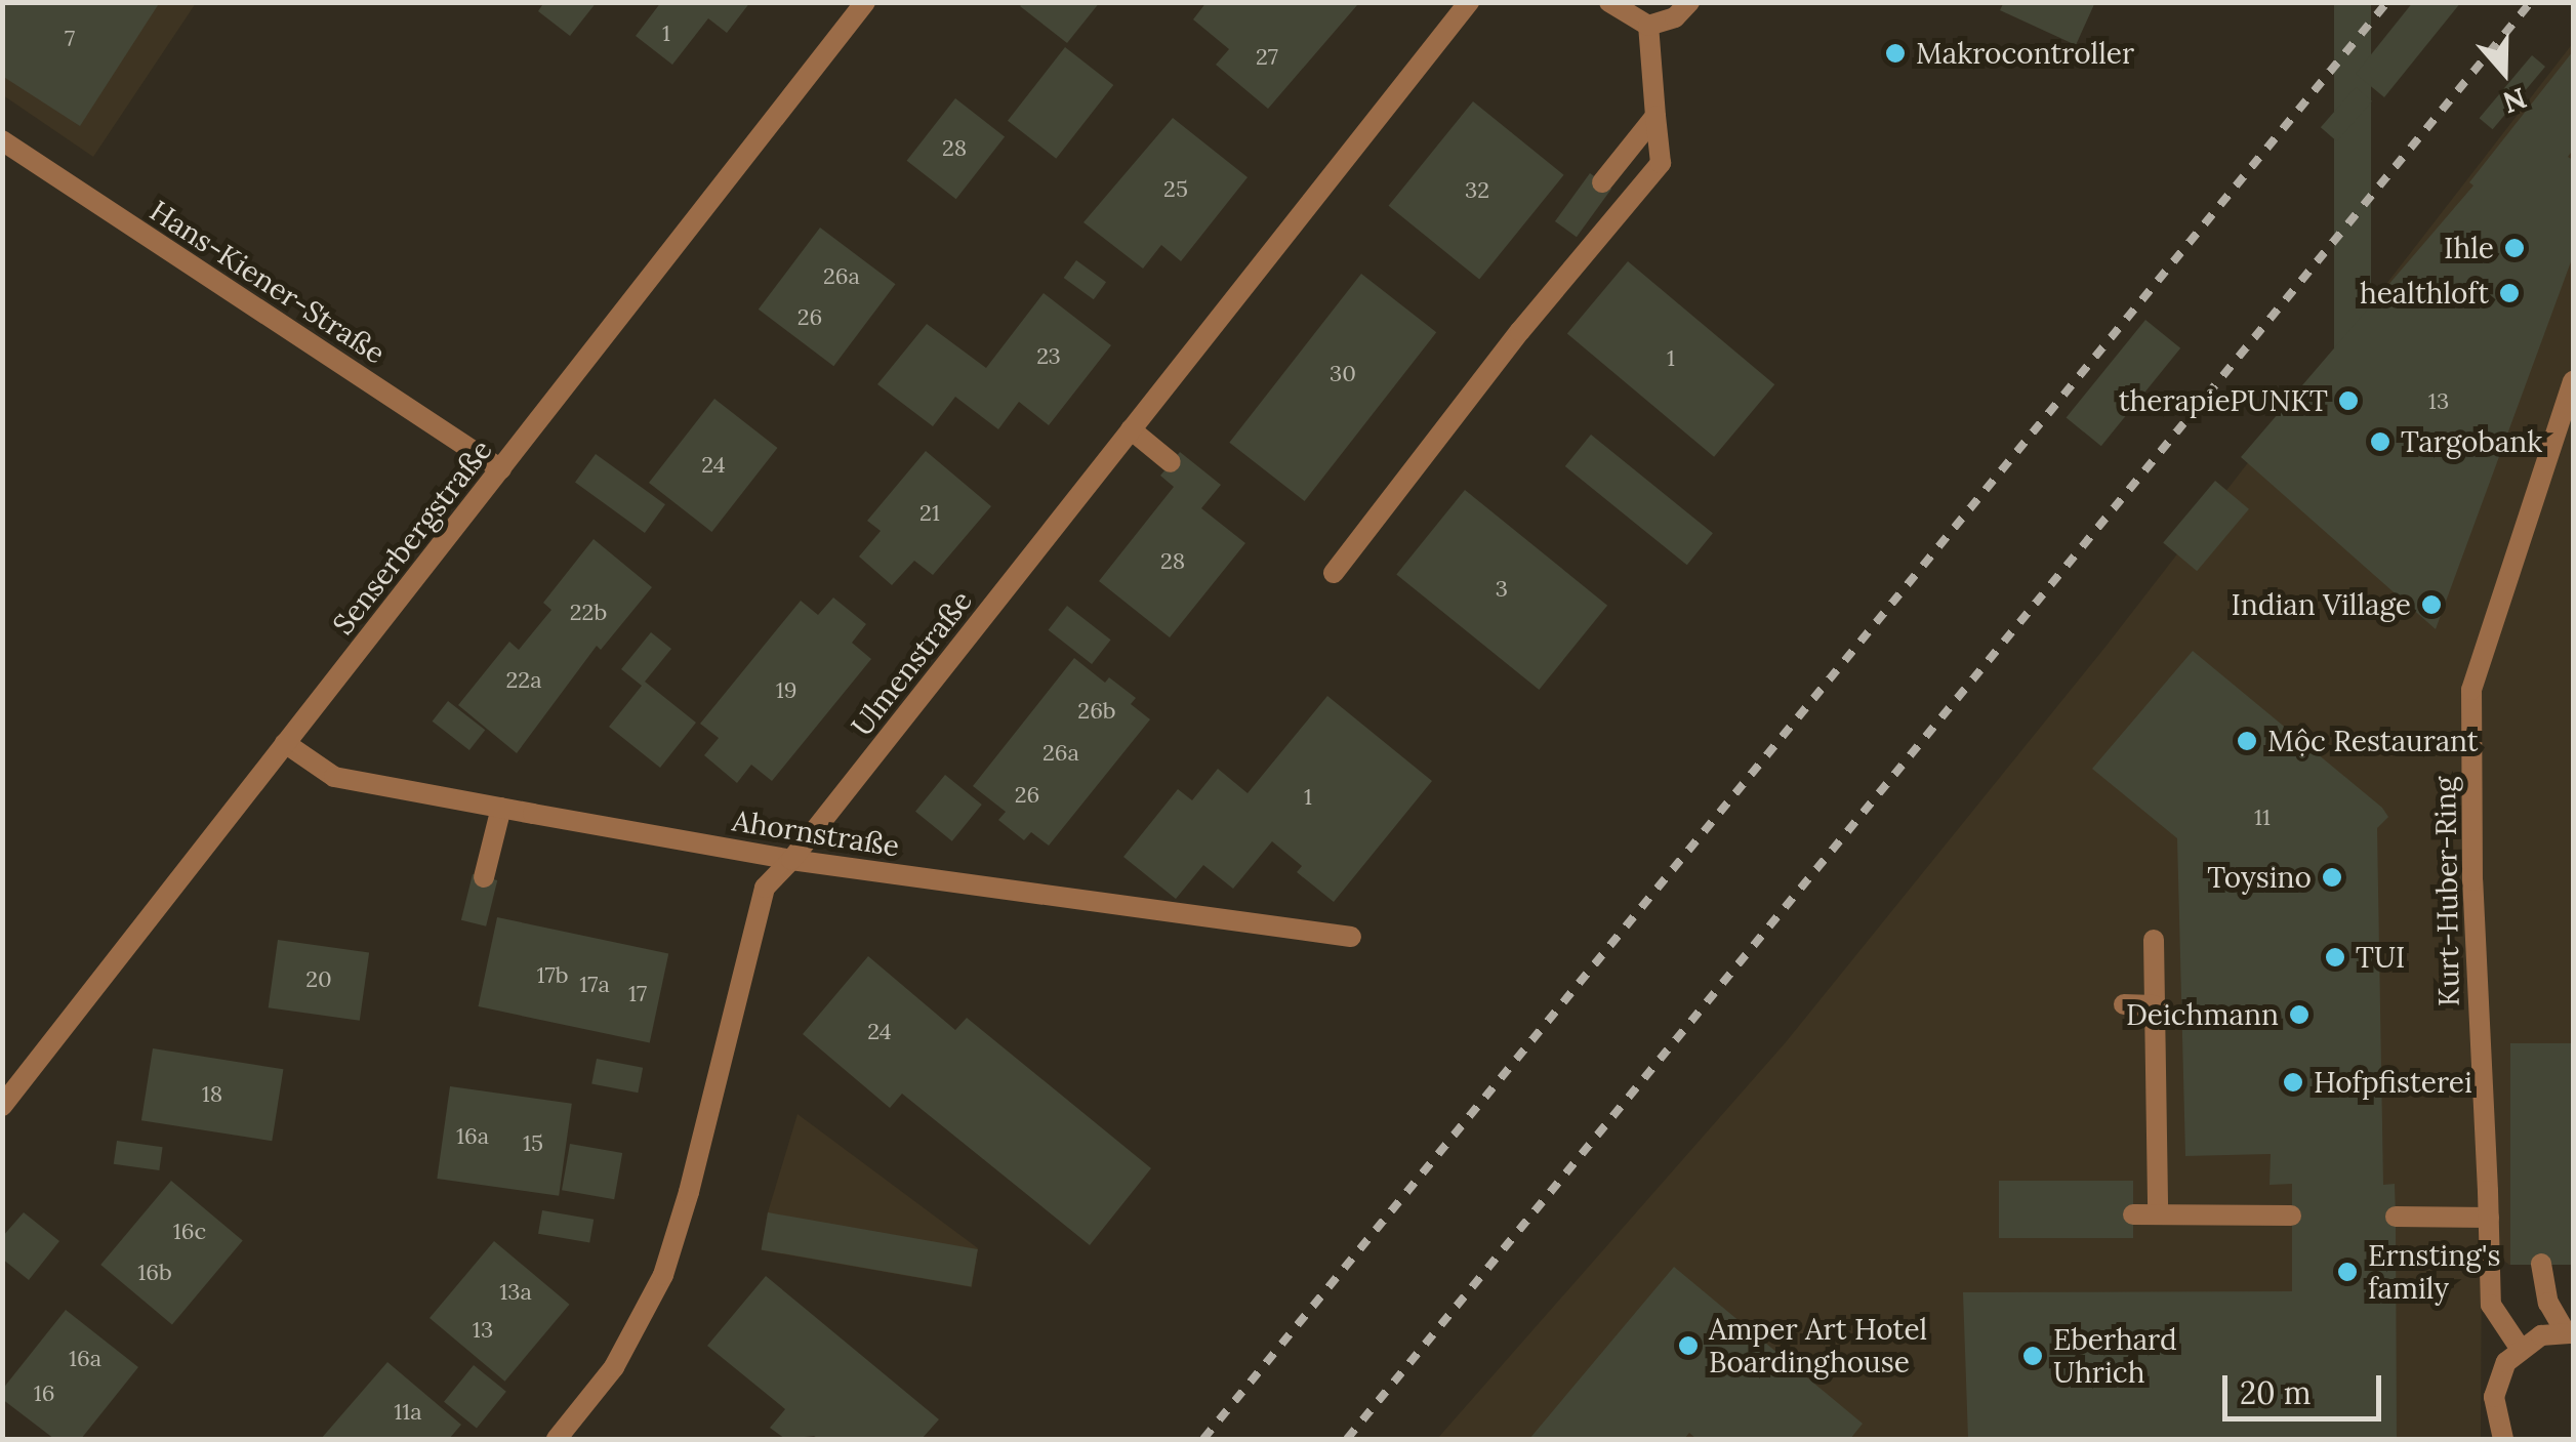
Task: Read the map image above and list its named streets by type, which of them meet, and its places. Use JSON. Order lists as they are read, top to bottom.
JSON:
{
  "streets": {
    "street": [
      "Hans-Kiener-Straße",
      "Senserbergstraße",
      "Ulmenstraße",
      "Ahornstraße",
      "Kurt-Huber-Ring"
    ]
  },
  "crossings": [
    ["Hans-Kiener-Straße", "Senserbergstraße"],
    ["Senserbergstraße", "Ahornstraße"],
    ["Ulmenstraße", "Ahornstraße"]
  ],
  "places": [
    "Makrocontroller",
    "Ihle",
    "healthloft",
    "therapiePUNKT",
    "Targobank",
    "Indian Village",
    "Mộc Restaurant",
    "Toysino",
    "TUI",
    "Deichmann",
    "Hofpfisterei",
    "Ernsting's family",
    "Amper Art Hotel Boardinghouse",
    "Eberhard Uhrich"
  ],
  "house_numbers": [
    "1",
    "7",
    "27",
    "28",
    "25",
    "32",
    "26a",
    "26",
    "23",
    "1",
    "30",
    "13",
    "24",
    "21",
    "28",
    "3",
    "22b",
    "22a",
    "19",
    "26b",
    "26a",
    "26",
    "1",
    "11",
    "17b",
    "20",
    "17a",
    "17",
    "24",
    "18",
    "16a",
    "15",
    "16c",
    "16b",
    "13a",
    "13",
    "16a",
    "16",
    "11a"
  ],
  "scale_bar": "20 m",
  "north": "bottom"
}
